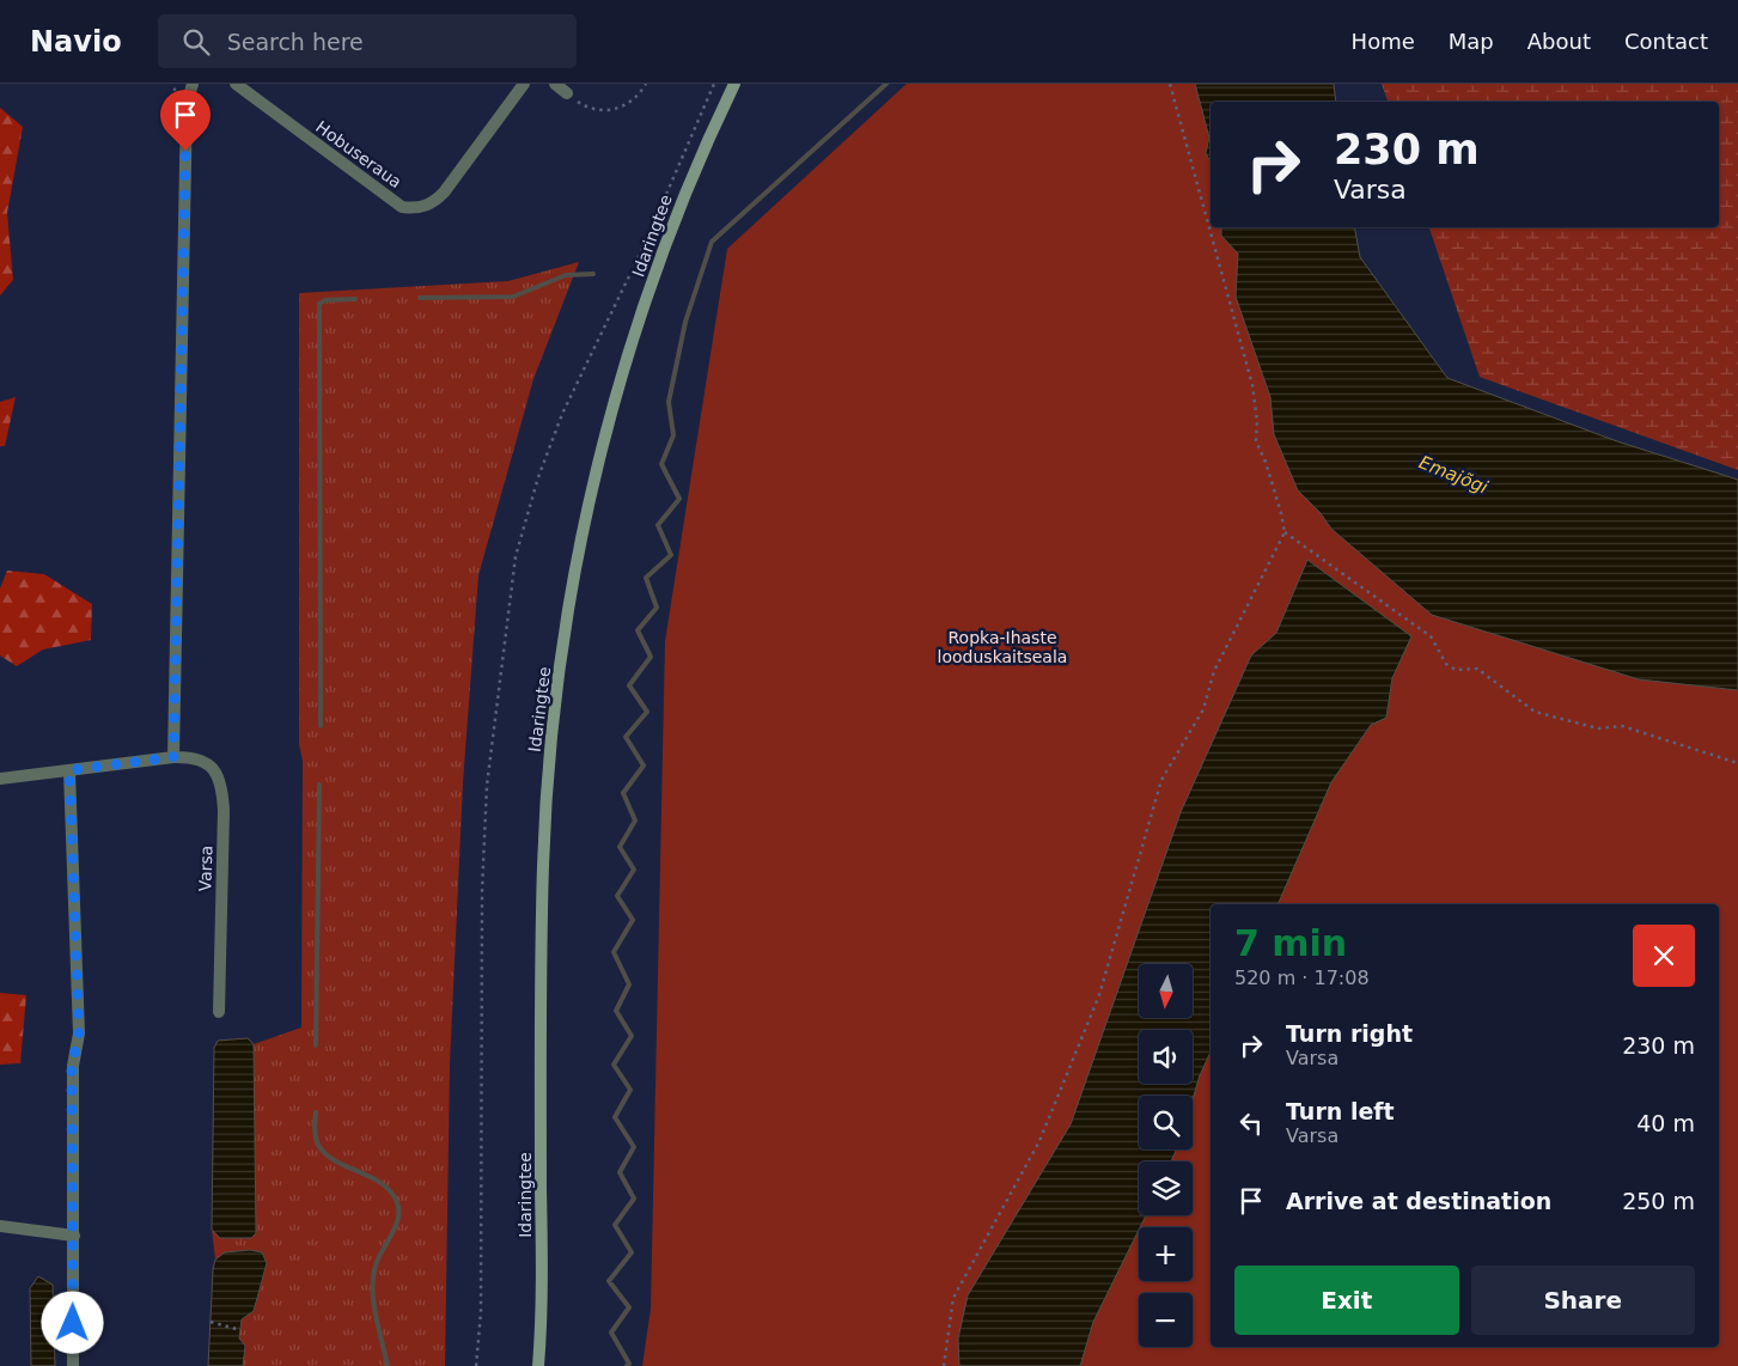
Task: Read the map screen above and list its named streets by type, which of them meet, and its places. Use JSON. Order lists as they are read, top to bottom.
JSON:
{
  "streets": {
    "main road": ["Idaringtee"],
    "street": ["Hobuseraua", "Varsa"]
  },
  "water": ["Emajõgi"],
  "parks": ["Ropka-Ihaste looduskaitseala"],
  "north": "bottom",
  "page": {
    "header": "Navio",
    "search": "Search here",
    "nav": [
      "Home",
      "Map",
      "About",
      "Contact"
    ],
    "turn": ["230 m", "Varsa"],
    "heading": ["7 min", "520 m · 17:08"],
    "map_buttons": ["+", "−"],
    "list": [
      {
        "name": "Turn right",
        "note": "Varsa",
        "value": "230 m"
      },
      {
        "name": "Turn left",
        "note": "Varsa",
        "value": "40 m"
      },
      {
        "name": "Arrive at destination",
        "value": "250 m"
      }
    ],
    "buttons": ["Exit", "Share"]
  }
}
